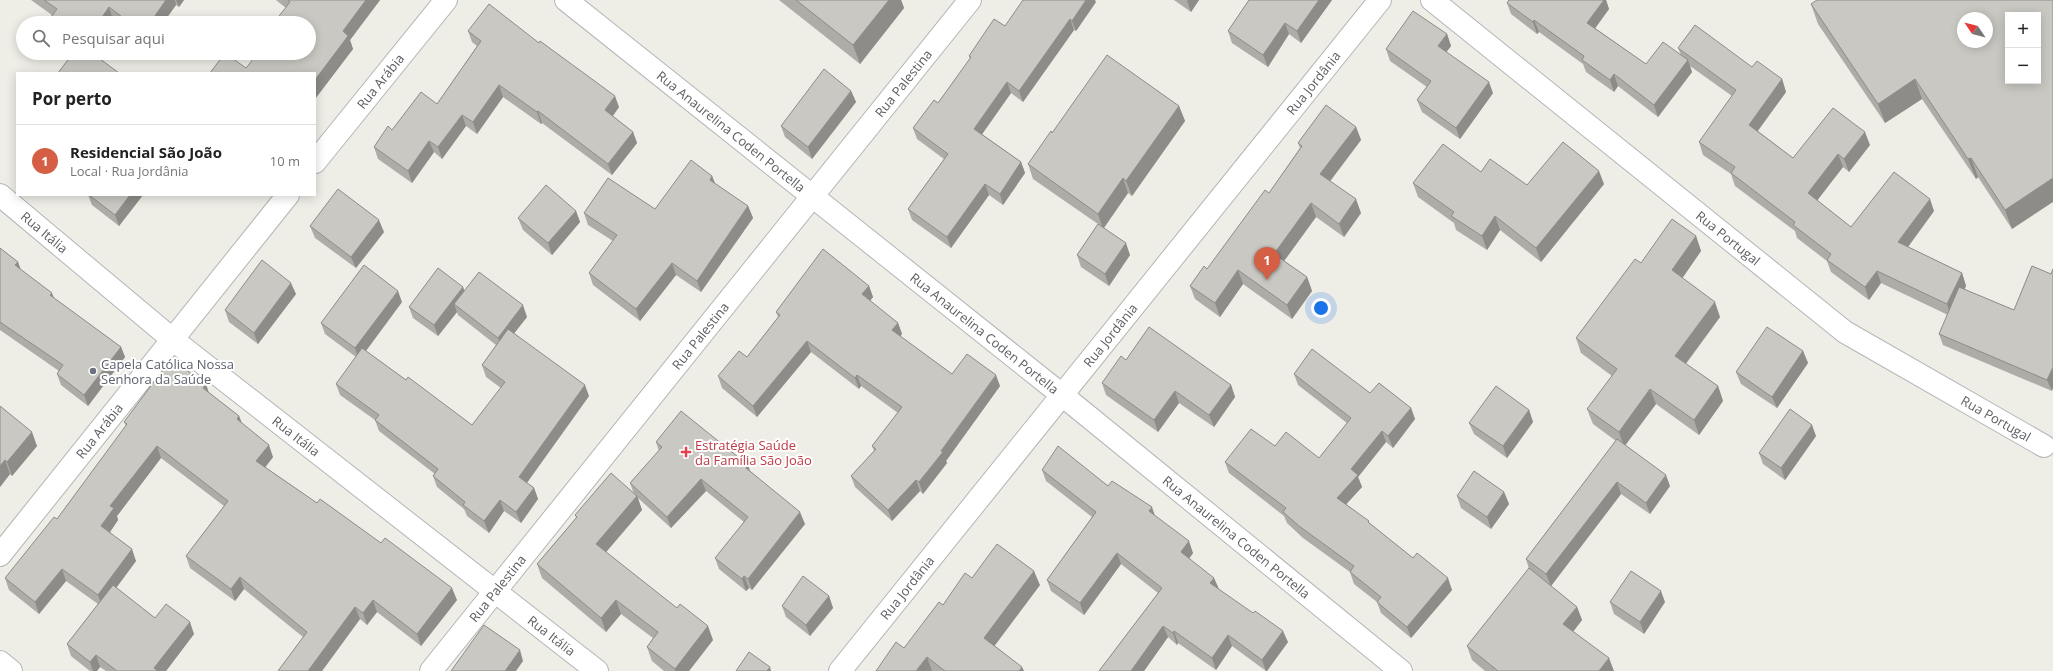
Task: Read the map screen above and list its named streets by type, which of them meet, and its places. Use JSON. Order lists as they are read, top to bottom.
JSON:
{
  "streets": {
    "street": [
      "Rua Arábia",
      "Rua Palestina",
      "Rua Jordânia",
      "Rua Anaurelina Coden Portella",
      "Rua Itália",
      "Rua Portugal"
    ]
  },
  "crossings": [
    ["Rua Arábia", "Rua Itália"],
    ["Rua Palestina", "Rua Anaurelina Coden Portella"],
    ["Rua Palestina", "Rua Itália"],
    ["Rua Jordânia", "Rua Anaurelina Coden Portella"]
  ],
  "places": {
    "other": ["Capela Católica Nossa Senhora da Saúde"],
    "health": ["Estratégia Saúde da Família São João"]
  },
  "north": "top left",
  "page": {
    "map_buttons": ["+", "−"],
    "search": "Pesquisar aqui",
    "heading": "Por perto",
    "list": [
      {
        "mark": "1",
        "name": "Residencial São João",
        "note": "Local · Rua Jordânia",
        "value": "10 m"
      }
    ],
    "pins": "1"
  }
}
